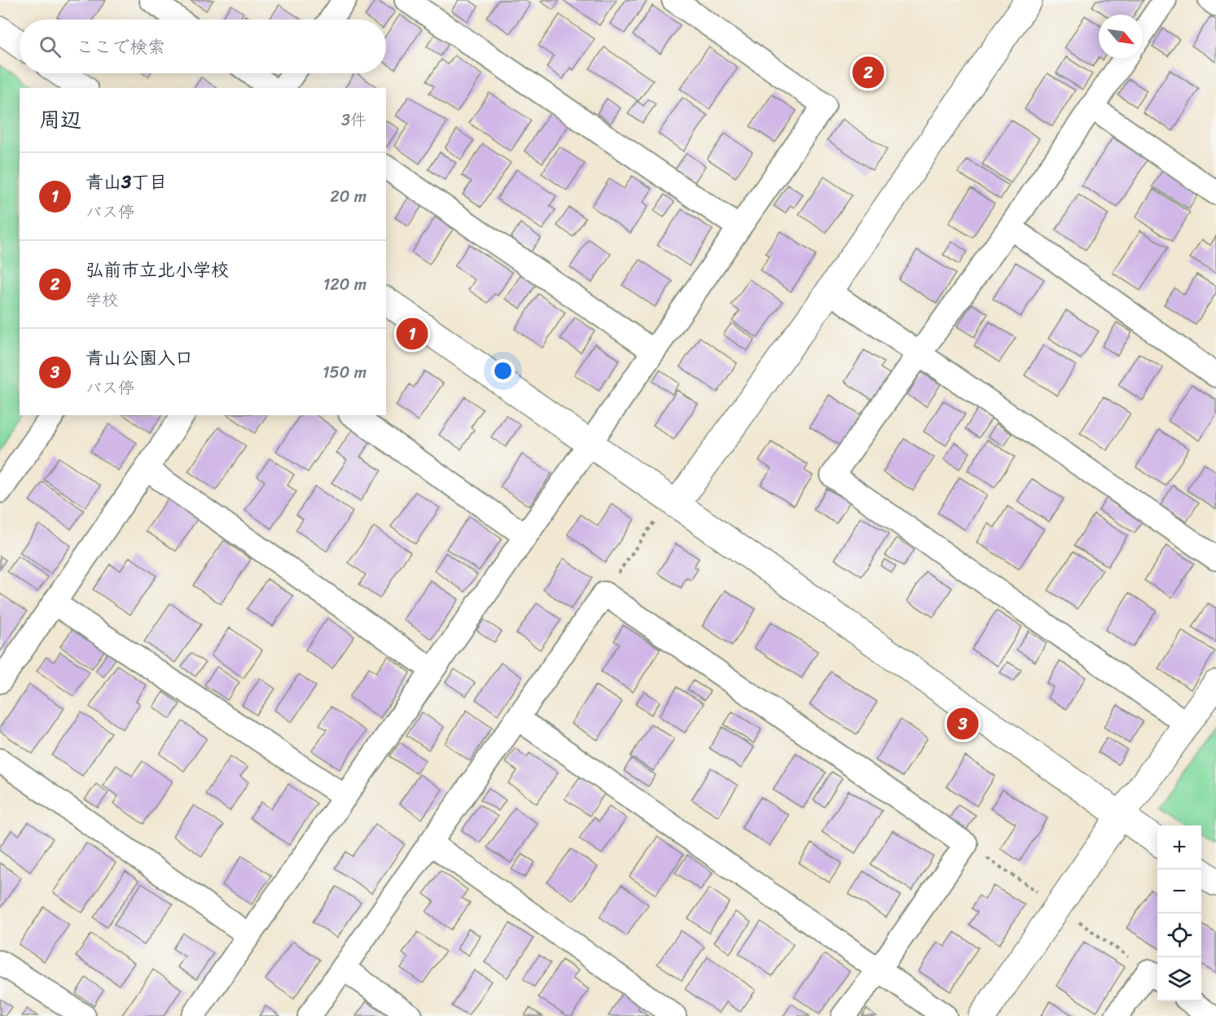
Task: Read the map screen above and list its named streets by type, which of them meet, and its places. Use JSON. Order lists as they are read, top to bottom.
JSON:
{
  "north": "bottom right",
  "page": {
    "search": "ここで検索",
    "pins": ["2", "1", "3"],
    "heading": ["周辺", "3件"],
    "list": [
      {
        "mark": "1",
        "name": "青山3丁目",
        "note": "バス停",
        "value": "20 m"
      },
      {
        "mark": "2",
        "name": "弘前市立北小学校",
        "note": "学校",
        "value": "120 m"
      },
      {
        "mark": "3",
        "name": "青山公園入口",
        "note": "バス停",
        "value": "150 m"
      }
    ],
    "map_buttons": ["+", "−"]
  }
}
